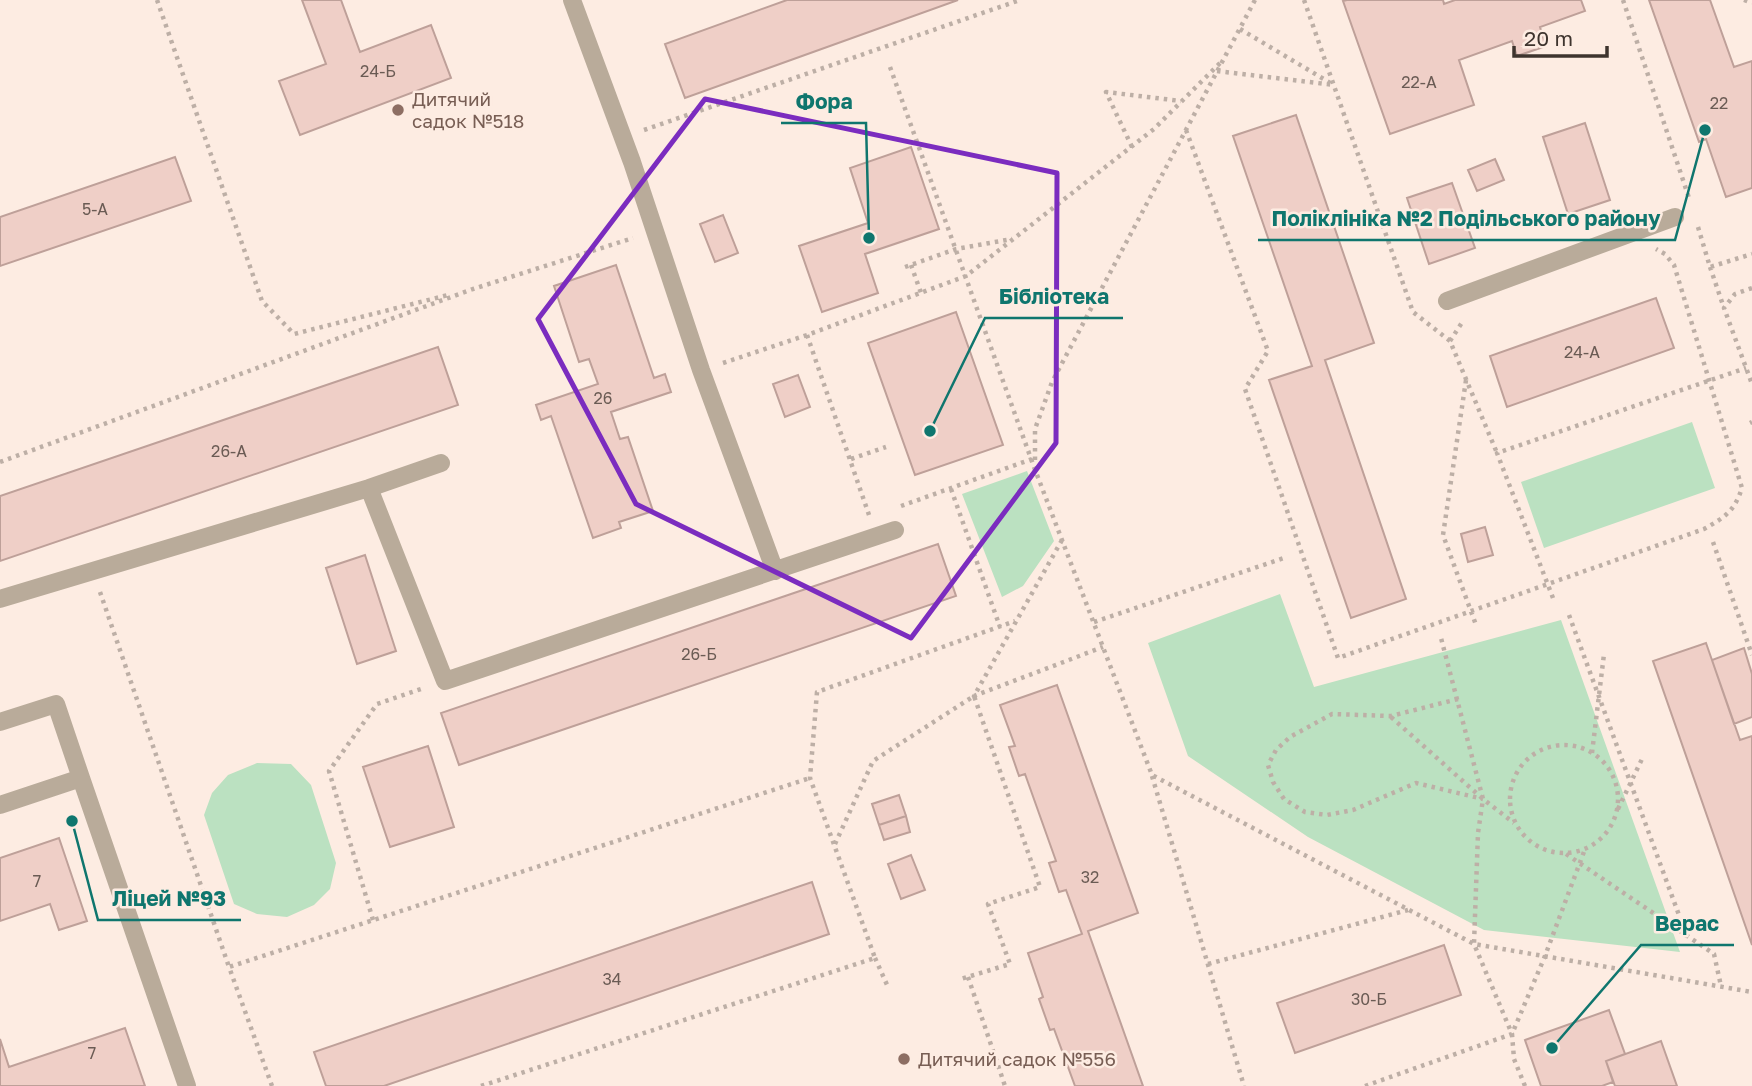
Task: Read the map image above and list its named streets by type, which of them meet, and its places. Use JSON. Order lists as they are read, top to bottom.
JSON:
{
  "places": [
    "Дитячий садок №518",
    "Поліклініка №2 Подільського району",
    "Фора",
    "Бібліотека",
    "Ліцей №93",
    "Верас",
    "Дитячий садок №556"
  ],
  "house_numbers": [
    "24-Б",
    "22-А",
    "22",
    "5-А",
    "24-А",
    "26",
    "26-А",
    "26-Б",
    "32",
    "7",
    "34",
    "30-Б",
    "7"
  ],
  "scale_bar": "20 m"
}
